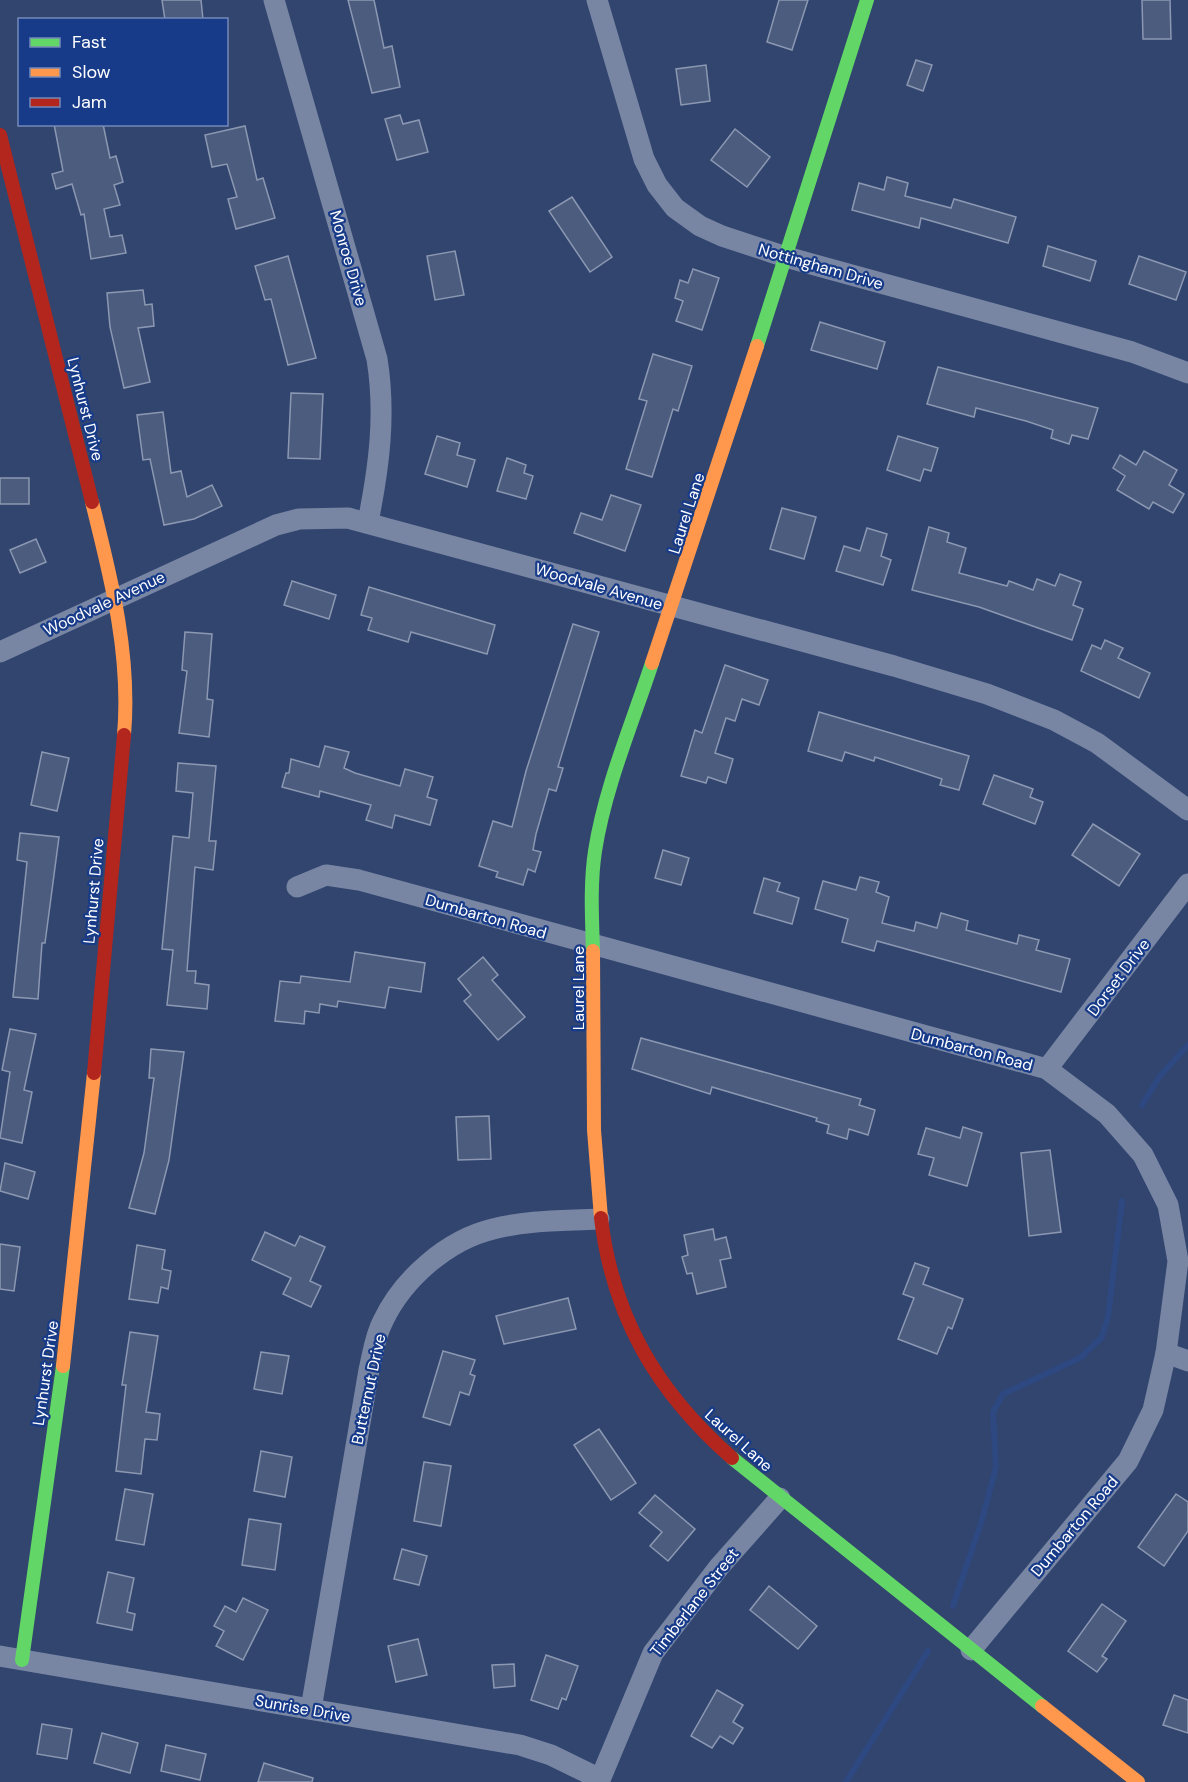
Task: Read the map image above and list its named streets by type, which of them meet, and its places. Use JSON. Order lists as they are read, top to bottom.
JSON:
{
  "streets": {
    "street": [
      "Monroe Drive",
      "Nottingham Drive",
      "Lynhurst Drive",
      "Laurel Lane",
      "Woodvale Avenue",
      "Dumbarton Road",
      "Dorset Drive",
      "Butternut Drive",
      "Timberlane Street",
      "Sunrise Drive"
    ]
  },
  "crossings": [
    ["Monroe Drive", "Woodvale Avenue"],
    ["Nottingham Drive", "Laurel Lane"],
    ["Lynhurst Drive", "Woodvale Avenue"],
    ["Lynhurst Drive", "Sunrise Drive"],
    ["Laurel Lane", "Woodvale Avenue"],
    ["Laurel Lane", "Dumbarton Road"],
    ["Laurel Lane", "Butternut Drive"],
    ["Laurel Lane", "Timberlane Street"],
    ["Dumbarton Road", "Dorset Drive"],
    ["Butternut Drive", "Sunrise Drive"],
    ["Timberlane Street", "Sunrise Drive"]
  ],
  "legend": ["Fast", "Slow", "Jam"]
}
